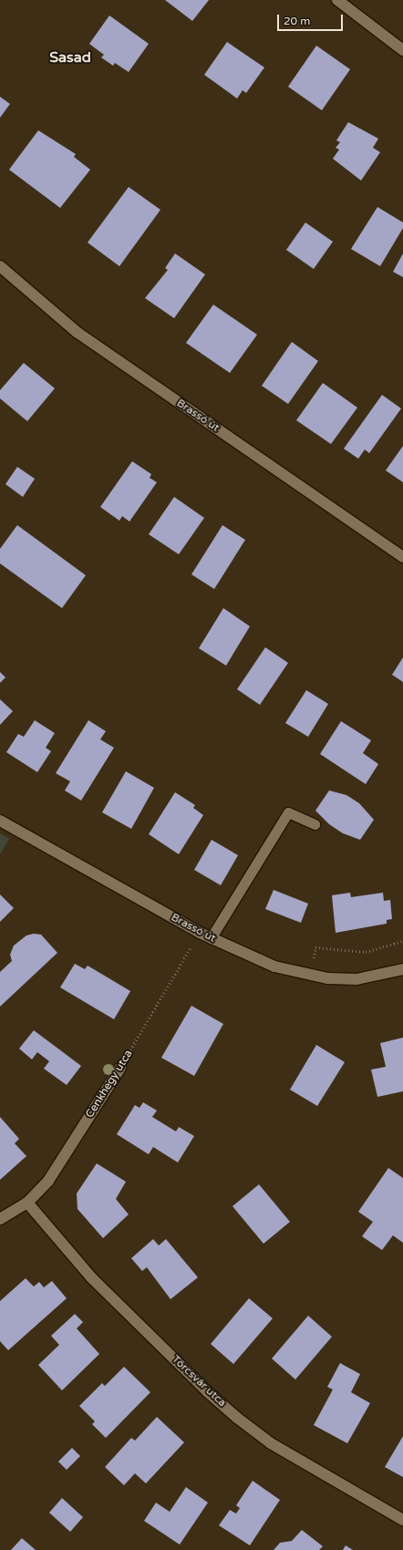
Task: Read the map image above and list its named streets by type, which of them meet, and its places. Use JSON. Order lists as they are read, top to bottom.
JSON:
{
  "streets": {
    "street": ["Brassó út", "Cenkhegy utca", "Törcsvár utca"]
  },
  "crossings": [
    ["Brassó út", "Cenkhegy utca"],
    ["Cenkhegy utca", "Törcsvár utca"]
  ],
  "districts": ["Sasad"],
  "scale_bar": "20 m"
}
